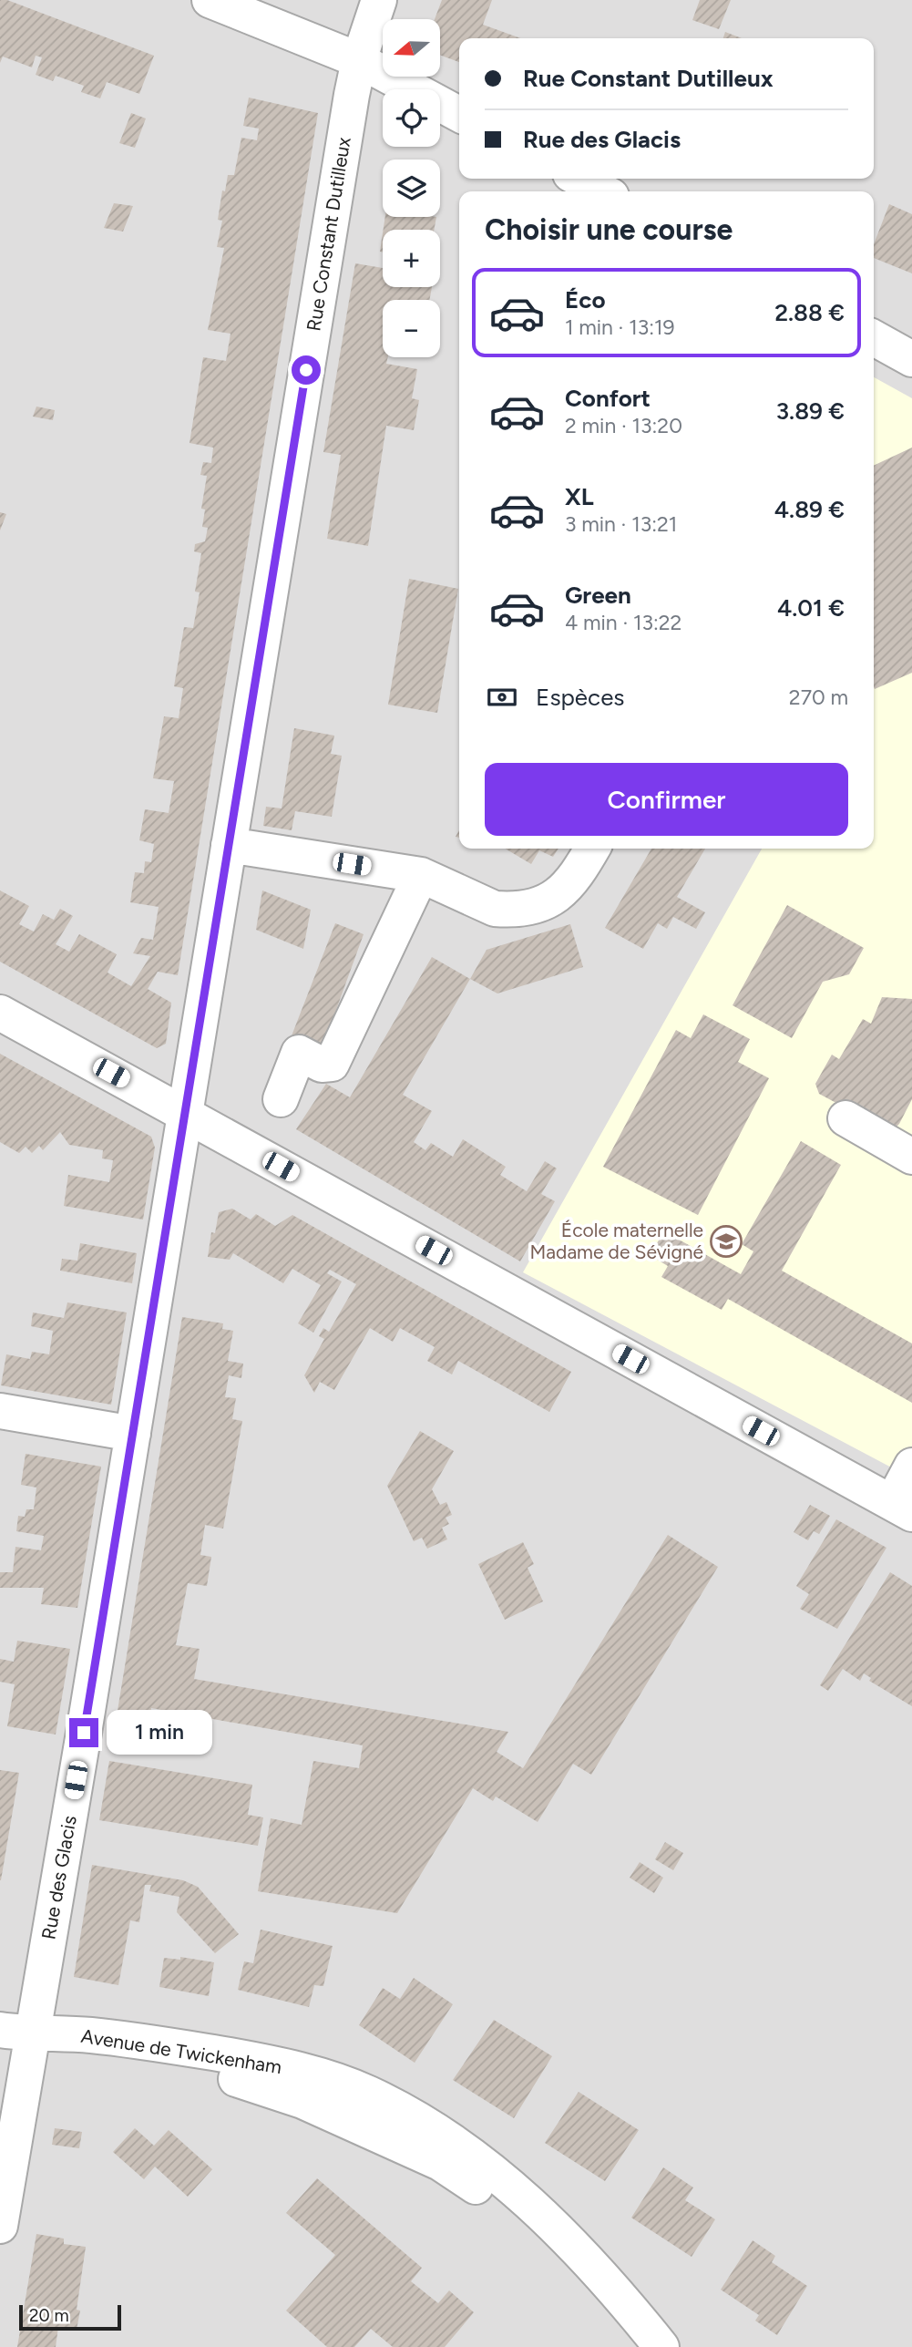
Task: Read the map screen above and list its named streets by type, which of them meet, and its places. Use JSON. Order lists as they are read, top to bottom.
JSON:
{
  "streets": {
    "street": ["Rue Constant Dutilleux", "Rue des Glacis", "Avenue de Twickenham"]
  },
  "crossings": [
    ["Rue Constant Dutilleux", "Rue des Glacis"],
    ["Rue des Glacis", "Avenue de Twickenham"]
  ],
  "places": {
    "school or university": ["École maternelle Madame de Sévigné"]
  },
  "scale_bar": "20 m",
  "north": "left",
  "page": {
    "map_buttons": ["+", "−"],
    "banner": ["Rue Constant Dutilleux", "Rue des Glacis"],
    "heading": "Choisir une course",
    "list": [
      {
        "name": "Éco",
        "note": "1 min · 13:19",
        "value": "2.88 €"
      },
      {
        "name": "Confort",
        "note": "2 min · 13:20",
        "value": "3.89 €"
      },
      {
        "name": "XL",
        "note": "3 min · 13:21",
        "value": "4.89 €"
      },
      {
        "name": "Green",
        "note": "4 min · 13:22",
        "value": "4.01 €"
      }
    ],
    "pay": ["Espèces", "270 m"],
    "buttons": "Confirmer",
    "bubble": "1 min",
    "scale": "20 m"
  }
}
